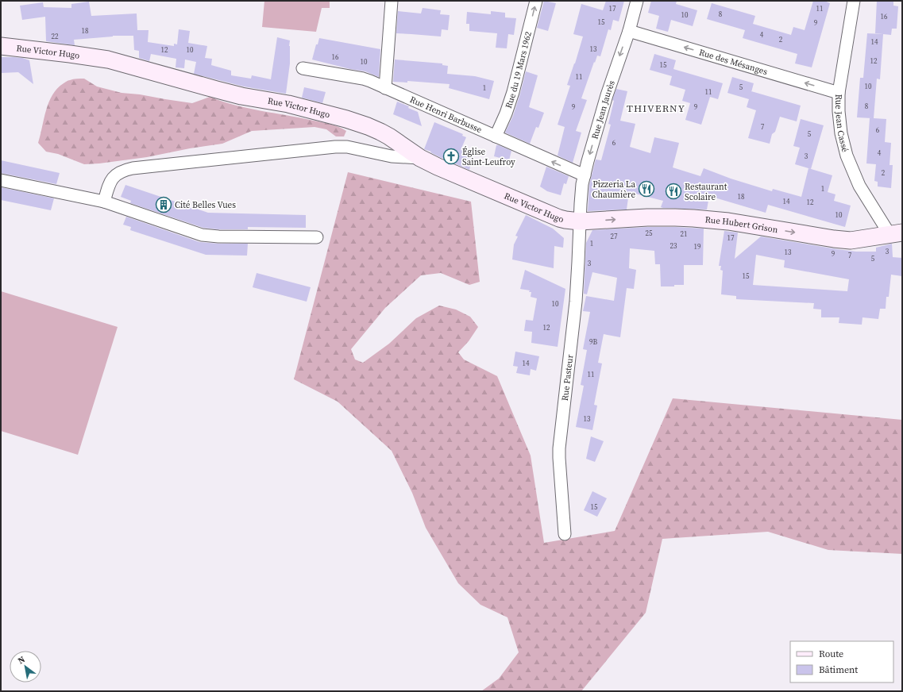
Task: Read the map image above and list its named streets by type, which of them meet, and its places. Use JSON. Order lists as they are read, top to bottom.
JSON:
{
  "streets": {
    "street": [
      "Rue Victor Hugo",
      "Rue des Mésanges",
      "Rue du 19 Mars 1962",
      "Rue Jean Jaurès",
      "Rue Henri Barbusse",
      "Rue Jean Cassé",
      "Rue Hubert Grison",
      "Rue Pasteur"
    ]
  },
  "crossings": [
    ["Rue Victor Hugo", "Rue Jean Jaurès"],
    ["Rue Victor Hugo", "Rue Hubert Grison"],
    ["Rue Victor Hugo", "Rue Pasteur"],
    ["Rue des Mésanges", "Rue Jean Jaurès"],
    ["Rue des Mésanges", "Rue Jean Cassé"],
    ["Rue du 19 Mars 1962", "Rue Henri Barbusse"],
    ["Rue Jean Jaurès", "Rue Henri Barbusse"],
    ["Rue Jean Jaurès", "Rue Hubert Grison"],
    ["Rue Jean Jaurès", "Rue Pasteur"],
    ["Rue Jean Cassé", "Rue Hubert Grison"],
    ["Rue Hubert Grison", "Rue Pasteur"]
  ],
  "one_way": [
    "Rue des Mésanges",
    "Rue du 19 Mars 1962",
    "Rue Jean Jaurès",
    "Rue Hubert Grison"
  ],
  "districts": ["THIVERNY"],
  "places": {
    "church": ["Église Saint-Leufroy"],
    "restaurant": ["Pizzeria La Chaumière", "Restaurant Scolaire"],
    "building": ["Cité Belles Vues"]
  },
  "house_numbers": [
    "17",
    "11",
    "8",
    "10",
    "16",
    "15",
    "9",
    "18",
    "4",
    "22",
    "2",
    "14",
    "13",
    "12",
    "10",
    "16",
    "12",
    "10",
    "15",
    "11",
    "10",
    "5",
    "1",
    "11",
    "8",
    "9",
    "9",
    "7",
    "6",
    "5",
    "6",
    "4",
    "3",
    "2",
    "1",
    "18",
    "14",
    "12",
    "10",
    "25",
    "21",
    "27",
    "17",
    "1",
    "23",
    "19",
    "3",
    "13",
    "9",
    "7",
    "5",
    "3",
    "15",
    "10",
    "12",
    "9B",
    "14",
    "11",
    "13",
    "15"
  ],
  "legend": ["Route", "Bâtiment"],
  "north": "top left"
}
